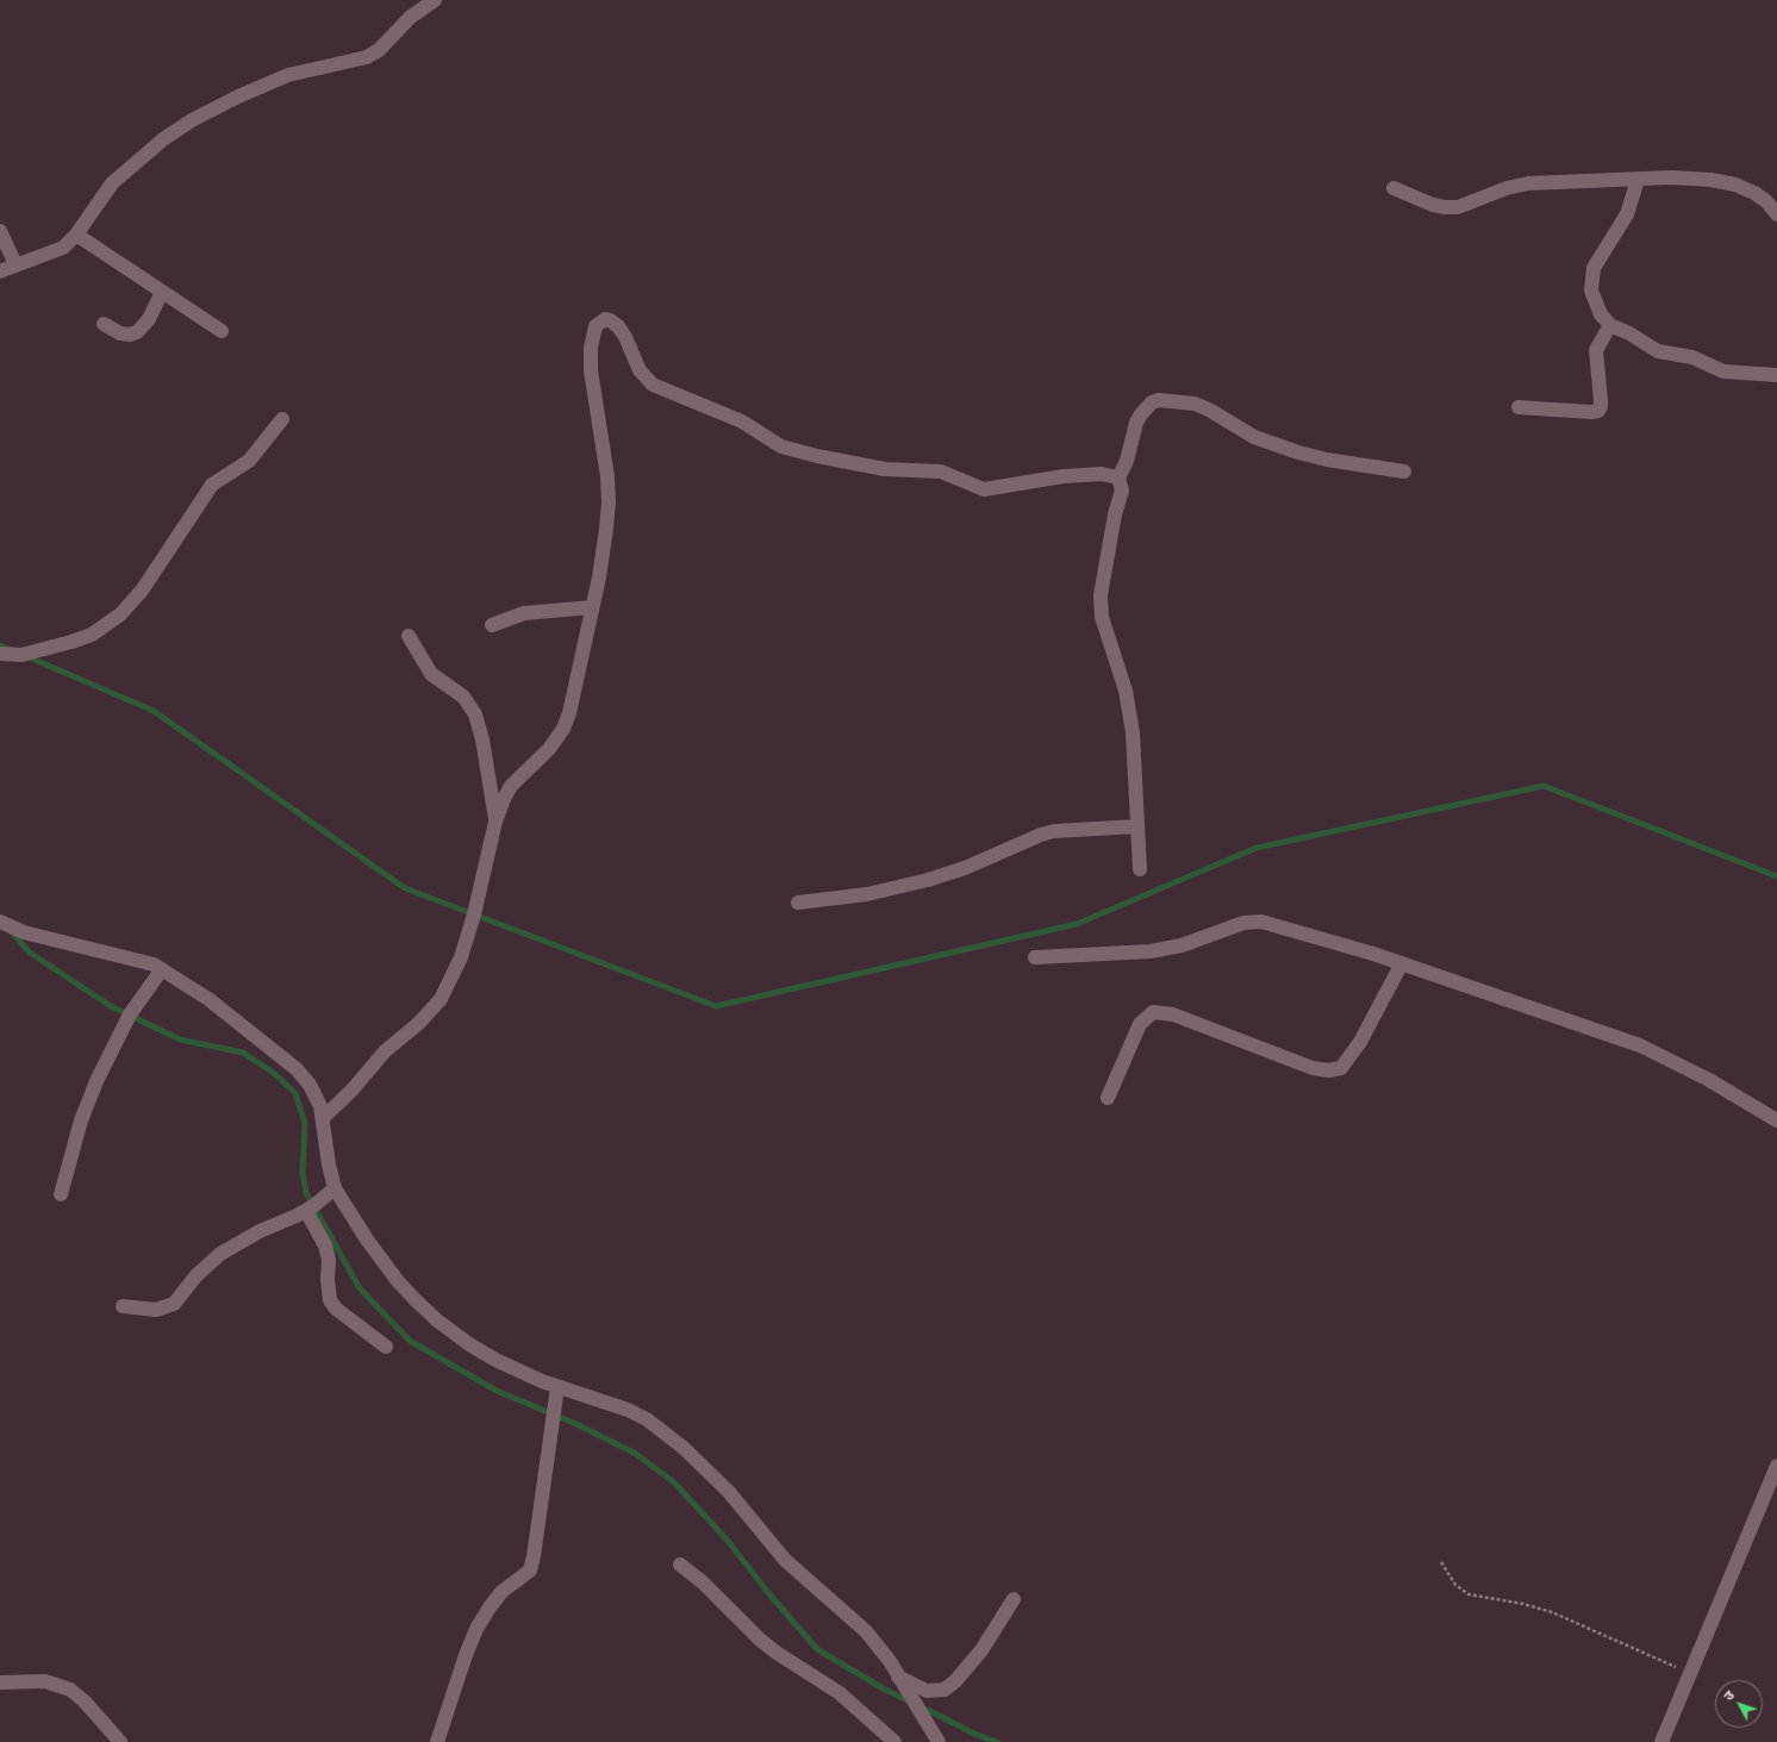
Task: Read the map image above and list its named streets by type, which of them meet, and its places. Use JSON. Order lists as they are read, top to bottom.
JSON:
{
  "north": "top left"
}
